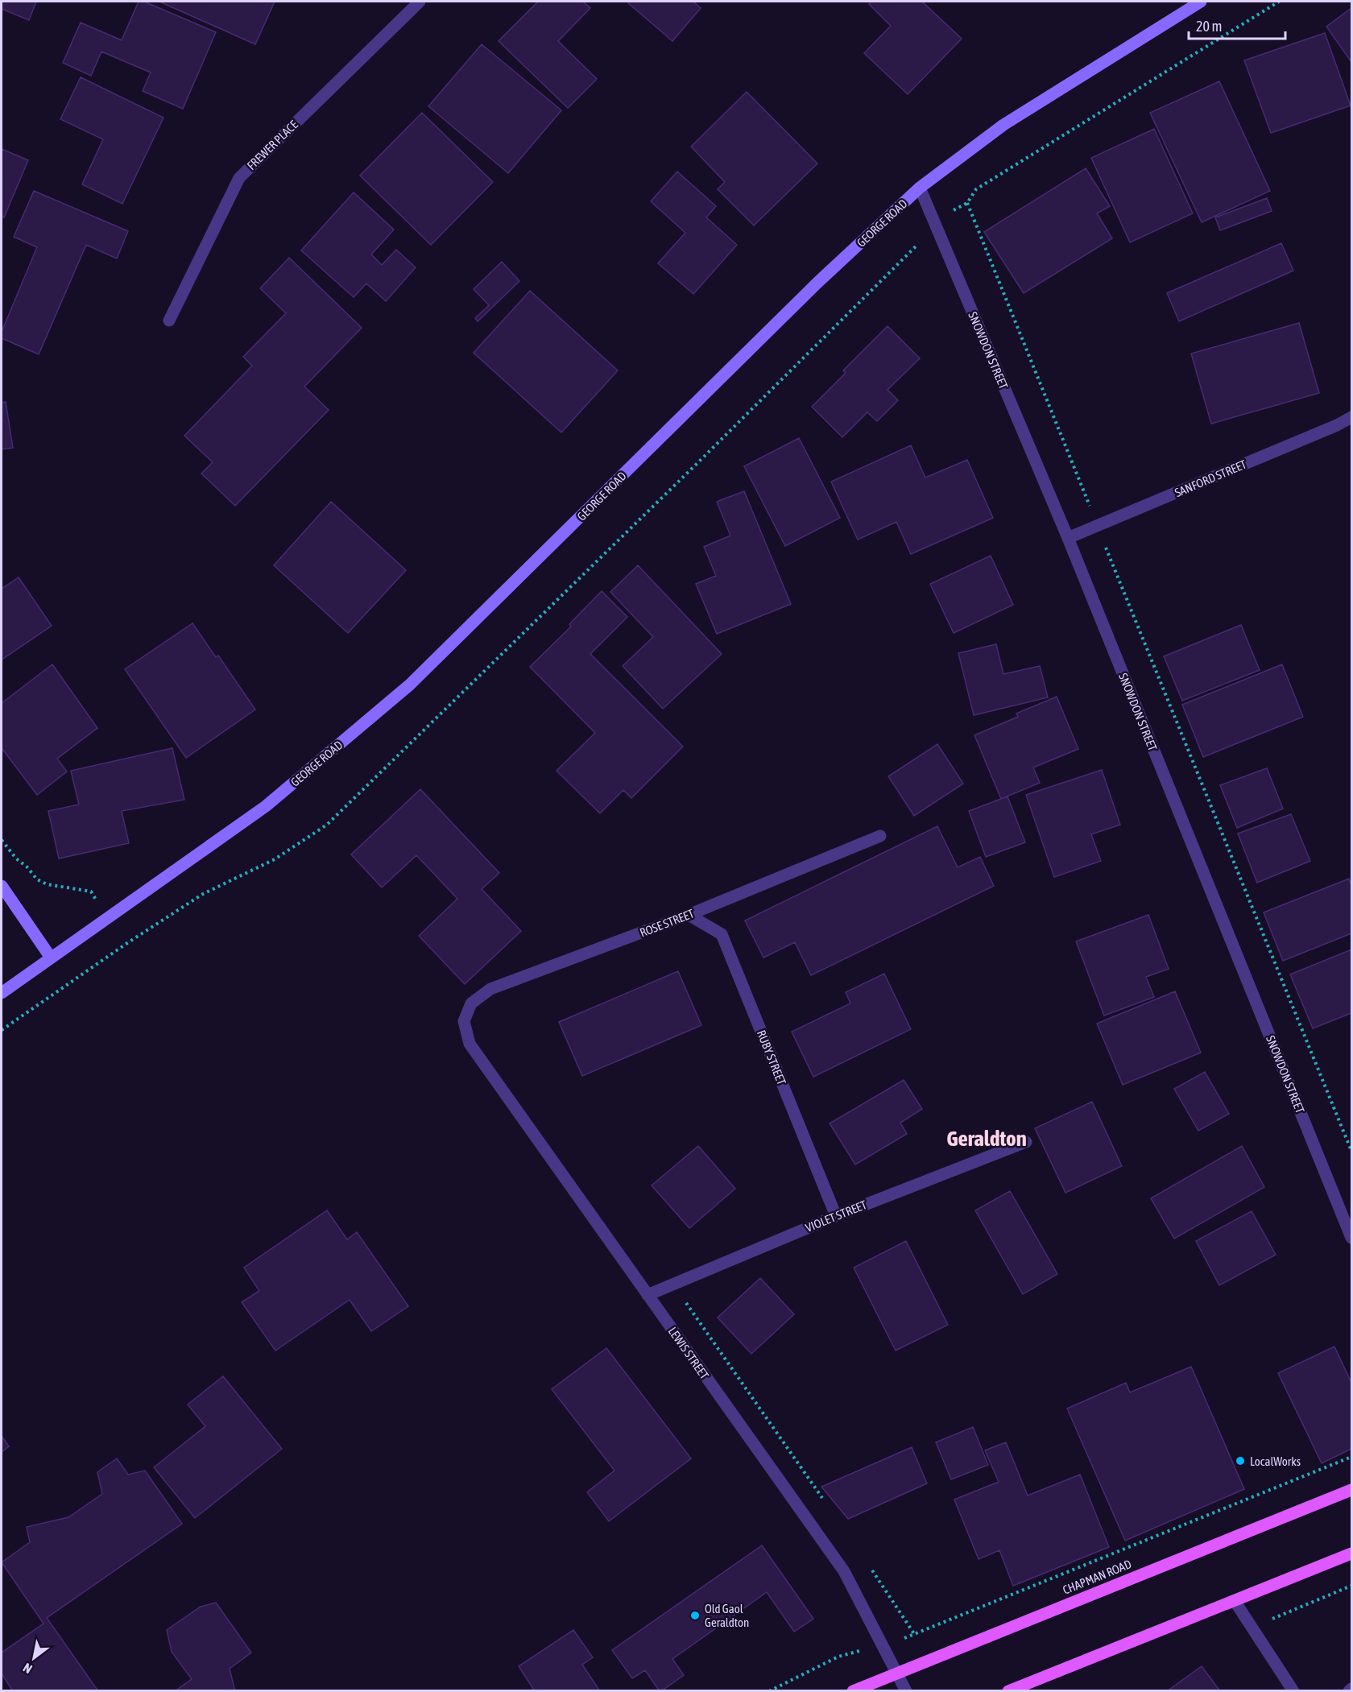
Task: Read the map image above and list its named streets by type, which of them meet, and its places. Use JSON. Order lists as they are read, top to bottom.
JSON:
{
  "streets": {
    "main road": ["CHAPMAN ROAD"],
    "street": [
      "FREWER PLACE",
      "GEORGE ROAD",
      "SNOWDON STREET",
      "SANFORD STREET",
      "ROSE STREET",
      "RUBY STREET",
      "VIOLET STREET",
      "LEWIS STREET"
    ]
  },
  "crossings": [
    ["GEORGE ROAD", "SNOWDON STREET"],
    ["SNOWDON STREET", "SANFORD STREET"],
    ["ROSE STREET", "RUBY STREET"],
    ["ROSE STREET", "LEWIS STREET"],
    ["RUBY STREET", "VIOLET STREET"],
    ["VIOLET STREET", "LEWIS STREET"],
    ["LEWIS STREET", "CHAPMAN ROAD"]
  ],
  "districts": ["Geraldton"],
  "places": ["LocalWorks", "Old Gaol Geraldton"],
  "scale_bar": "20 m",
  "north": "bottom left"
}
